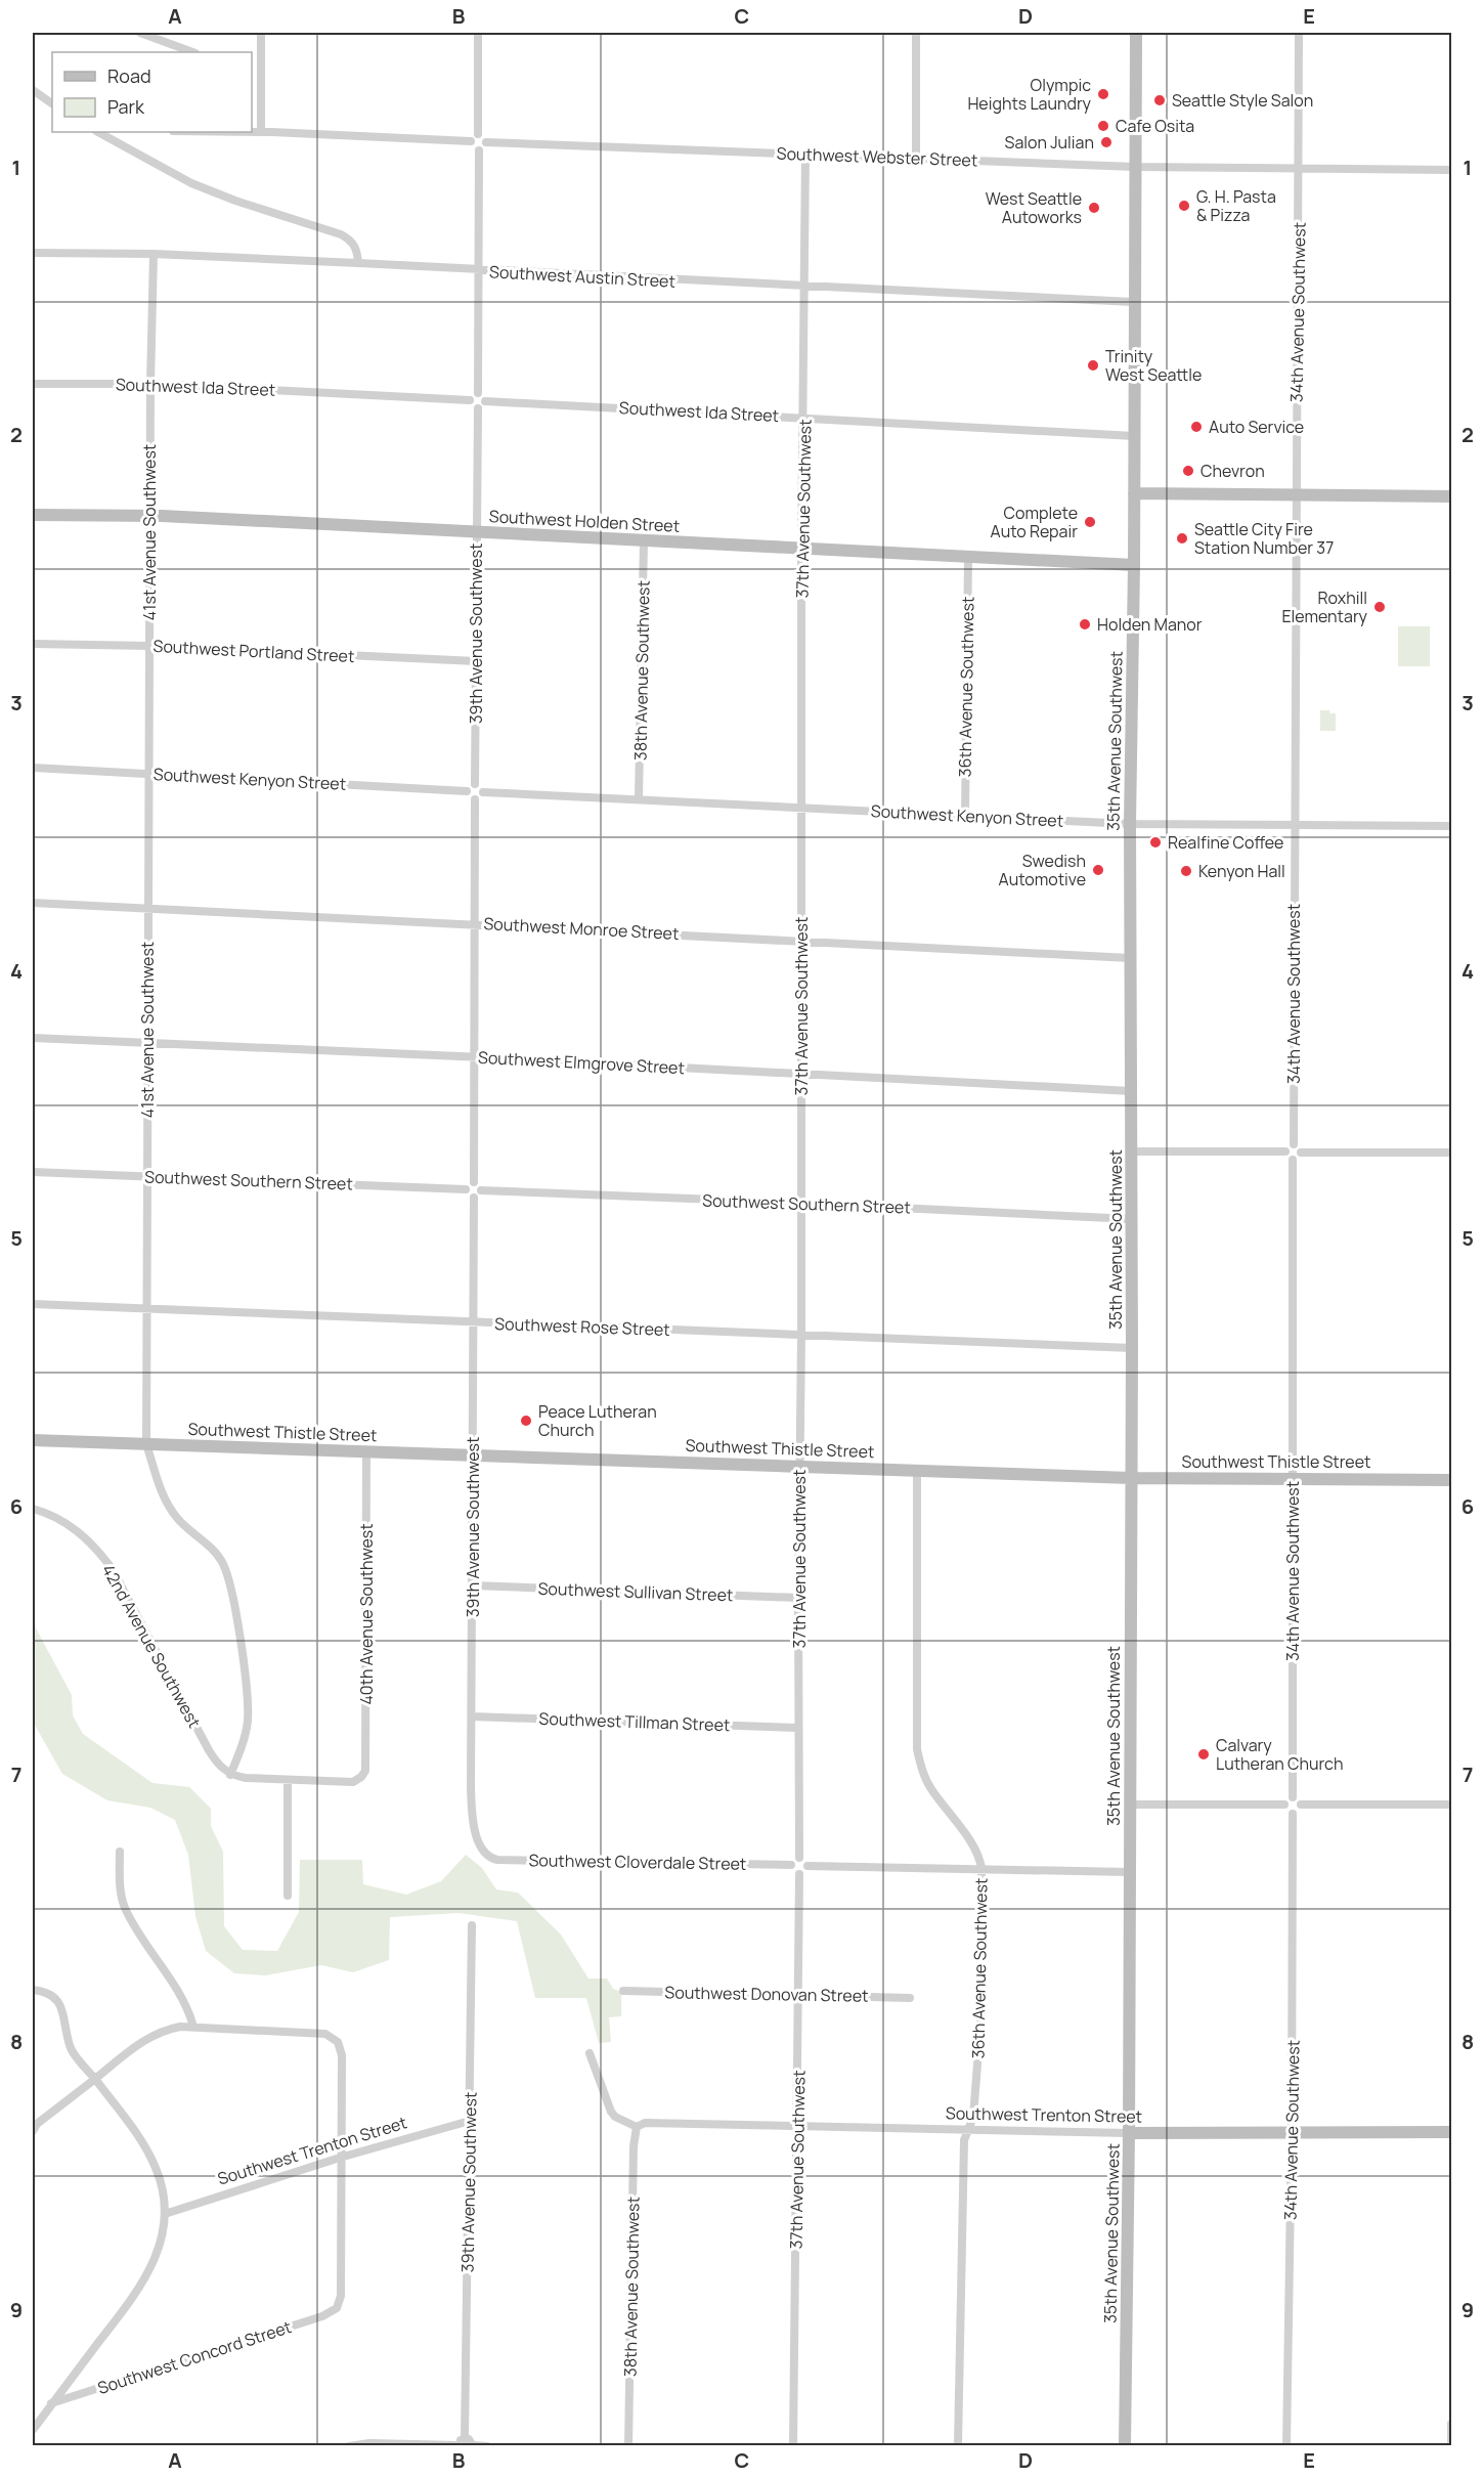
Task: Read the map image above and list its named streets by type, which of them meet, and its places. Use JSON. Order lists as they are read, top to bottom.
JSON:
{
  "streets": {
    "main road": [
      "Southwest Holden Street",
      "35th Avenue Southwest",
      "Southwest Thistle Street",
      "Southwest Trenton Street"
    ],
    "street": [
      "Southwest Webster Street",
      "Southwest Austin Street",
      "34th Avenue Southwest",
      "Southwest Ida Street",
      "37th Avenue Southwest",
      "41st Avenue Southwest",
      "39th Avenue Southwest",
      "Southwest Portland Street",
      "38th Avenue Southwest",
      "36th Avenue Southwest",
      "Southwest Kenyon Street",
      "Southwest Monroe Street",
      "Southwest Elmgrove Street",
      "Southwest Southern Street",
      "Southwest Rose Street",
      "Southwest Sullivan Street",
      "40th Avenue Southwest",
      "42nd Avenue Southwest",
      "Southwest Tillman Street",
      "Southwest Cloverdale Street",
      "Southwest Donovan Street",
      "Southwest Concord Street"
    ]
  },
  "crossings": [
    ["Southwest Webster Street", "34th Avenue Southwest"],
    ["Southwest Webster Street", "37th Avenue Southwest"],
    ["Southwest Webster Street", "35th Avenue Southwest"],
    ["Southwest Austin Street", "37th Avenue Southwest"],
    ["Southwest Austin Street", "41st Avenue Southwest"],
    ["Southwest Austin Street", "35th Avenue Southwest"],
    ["34th Avenue Southwest", "Southwest Kenyon Street"],
    ["34th Avenue Southwest", "Southwest Thistle Street"],
    ["34th Avenue Southwest", "Southwest Trenton Street"],
    ["Southwest Ida Street", "37th Avenue Southwest"],
    ["Southwest Ida Street", "41st Avenue Southwest"],
    ["Southwest Ida Street", "39th Avenue Southwest"],
    ["Southwest Ida Street", "35th Avenue Southwest"],
    ["37th Avenue Southwest", "Southwest Holden Street"],
    ["37th Avenue Southwest", "Southwest Kenyon Street"],
    ["37th Avenue Southwest", "Southwest Monroe Street"],
    ["37th Avenue Southwest", "Southwest Elmgrove Street"],
    ["37th Avenue Southwest", "Southwest Southern Street"],
    ["37th Avenue Southwest", "Southwest Rose Street"],
    ["37th Avenue Southwest", "Southwest Thistle Street"],
    ["37th Avenue Southwest", "Southwest Sullivan Street"],
    ["37th Avenue Southwest", "Southwest Tillman Street"],
    ["37th Avenue Southwest", "Southwest Cloverdale Street"],
    ["37th Avenue Southwest", "Southwest Donovan Street"],
    ["37th Avenue Southwest", "Southwest Trenton Street"],
    ["Southwest Holden Street", "41st Avenue Southwest"],
    ["Southwest Holden Street", "39th Avenue Southwest"],
    ["Southwest Holden Street", "38th Avenue Southwest"],
    ["Southwest Holden Street", "36th Avenue Southwest"],
    ["Southwest Holden Street", "35th Avenue Southwest"],
    ["41st Avenue Southwest", "Southwest Portland Street"],
    ["41st Avenue Southwest", "Southwest Kenyon Street"],
    ["41st Avenue Southwest", "Southwest Monroe Street"],
    ["41st Avenue Southwest", "Southwest Elmgrove Street"],
    ["41st Avenue Southwest", "Southwest Southern Street"],
    ["41st Avenue Southwest", "Southwest Rose Street"],
    ["41st Avenue Southwest", "Southwest Thistle Street"],
    ["41st Avenue Southwest", "42nd Avenue Southwest"],
    ["39th Avenue Southwest", "Southwest Portland Street"],
    ["39th Avenue Southwest", "Southwest Kenyon Street"],
    ["39th Avenue Southwest", "Southwest Southern Street"],
    ["39th Avenue Southwest", "Southwest Rose Street"],
    ["39th Avenue Southwest", "Southwest Thistle Street"],
    ["39th Avenue Southwest", "Southwest Sullivan Street"],
    ["39th Avenue Southwest", "Southwest Tillman Street"],
    ["39th Avenue Southwest", "Southwest Cloverdale Street"],
    ["39th Avenue Southwest", "Southwest Trenton Street"],
    ["38th Avenue Southwest", "Southwest Kenyon Street"],
    ["38th Avenue Southwest", "Southwest Trenton Street"],
    ["36th Avenue Southwest", "Southwest Kenyon Street"],
    ["36th Avenue Southwest", "Southwest Thistle Street"],
    ["36th Avenue Southwest", "Southwest Trenton Street"],
    ["35th Avenue Southwest", "Southwest Kenyon Street"],
    ["35th Avenue Southwest", "Southwest Monroe Street"],
    ["35th Avenue Southwest", "Southwest Elmgrove Street"],
    ["35th Avenue Southwest", "Southwest Southern Street"],
    ["35th Avenue Southwest", "Southwest Rose Street"],
    ["35th Avenue Southwest", "Southwest Thistle Street"],
    ["35th Avenue Southwest", "Southwest Trenton Street"],
    ["Southwest Thistle Street", "40th Avenue Southwest"],
    ["Southwest Trenton Street", "Southwest Concord Street"]
  ],
  "places": [
    "Olympic Heights Laundry",
    "Seattle Style Salon",
    "Cafe Osita",
    "Salon Julian",
    "G. H. Pasta & Pizza",
    "West Seattle Autoworks",
    "Trinity West Seattle",
    "Auto Service",
    "Chevron",
    "Complete Auto Repair",
    "Seattle City Fire Station Number 37",
    "Roxhill Elementary",
    "Holden Manor",
    "Realfine Coffee",
    "Swedish Automotive",
    "Kenyon Hall",
    "Peace Lutheran Church",
    "Calvary Lutheran Church"
  ],
  "legend": ["Road", "Park"],
  "grid": {
    "columns": [
      "A",
      "B",
      "C",
      "D",
      "E"
    ],
    "rows": [
      "1",
      "2",
      "3",
      "4",
      "5",
      "6",
      "7",
      "8",
      "9"
    ]
  }
}
